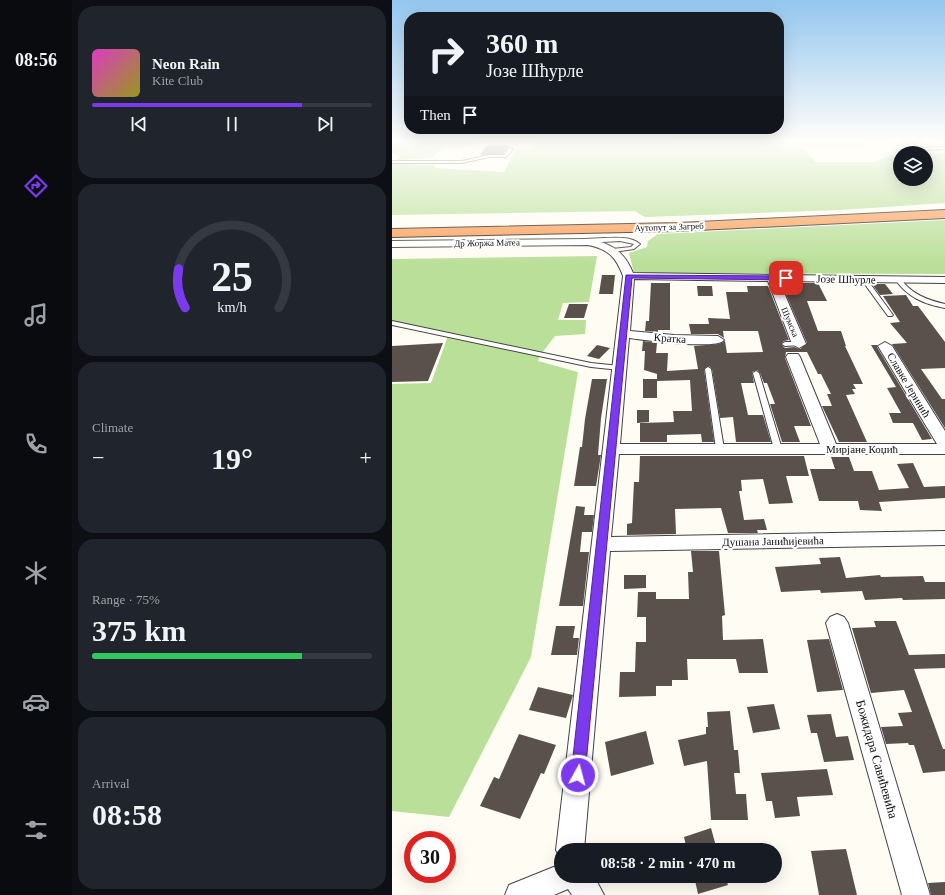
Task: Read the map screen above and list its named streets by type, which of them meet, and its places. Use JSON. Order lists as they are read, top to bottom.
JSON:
{
  "streets": {
    "highway": ["Аутопут за Загреб"],
    "street": [
      "Др Жоржа Матеа",
      "Јозе Шћурле",
      "Шумска",
      "Кратка",
      "Славке Јеринић",
      "Мирјане Коџић",
      "Душана Јанићијевића",
      "Божидара Савићевића"
    ]
  },
  "crossings": [
    ["Јозе Шћурле", "Шумска"],
    ["Шумска", "Мирјане Коџић"]
  ],
  "page": {
    "tabs": "08:56",
    "turn": ["360 m", "Јозе Шћурле"],
    "song": ["Neon Rain", "Kite Club"],
    "then": "Then",
    "tile": [
      "Climate",
      ["Range · 75%", "375 km"],
      ["Arrival", "08:58"]
    ],
    "heat": ["−", "19°", "+"],
    "limit": "30",
    "trip": "08:58 · 2 min · 470 m",
    "gauge": ["25", "km/h"]
  }
}
